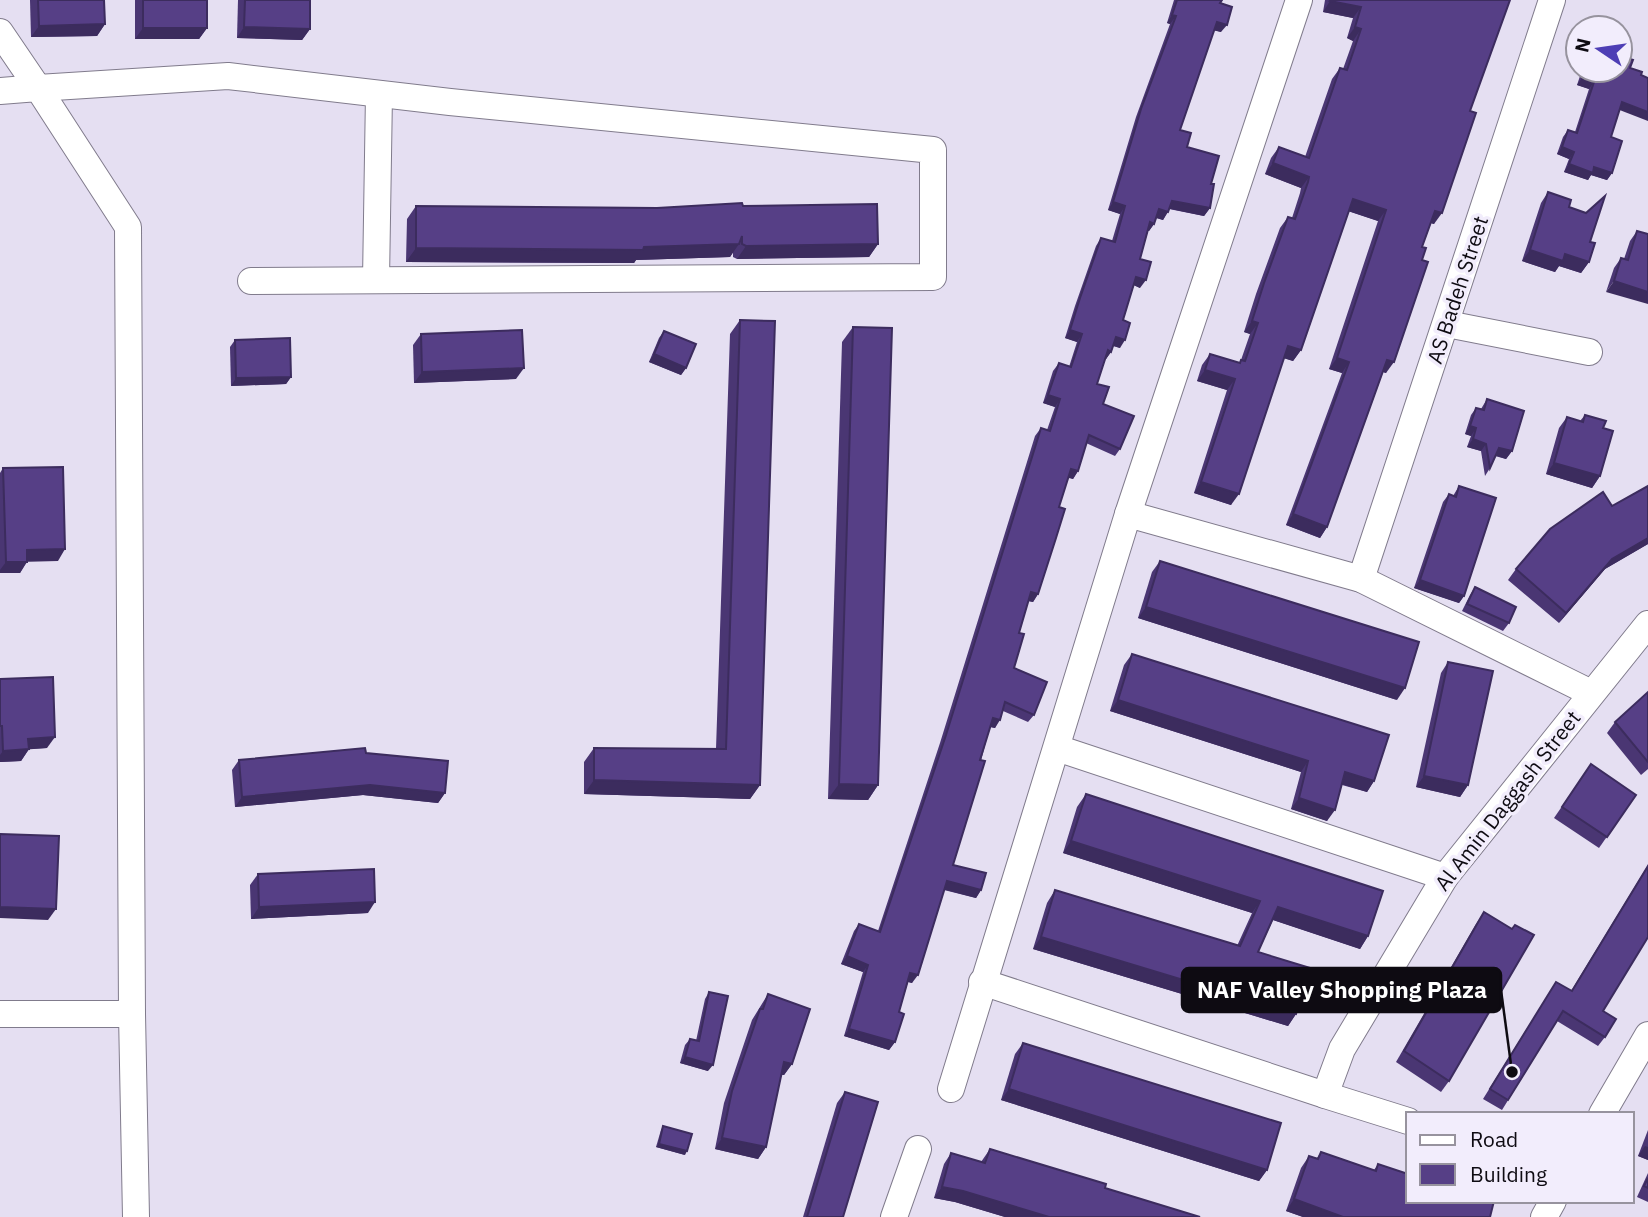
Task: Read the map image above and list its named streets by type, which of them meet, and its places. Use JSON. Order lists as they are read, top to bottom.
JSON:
{
  "streets": {
    "street": ["AS Badeh Street", "Al Amin Daggash Street"]
  },
  "places": ["NAF Valley Shopping Plaza"],
  "legend": ["Road", "Building"],
  "north": "left"
}
